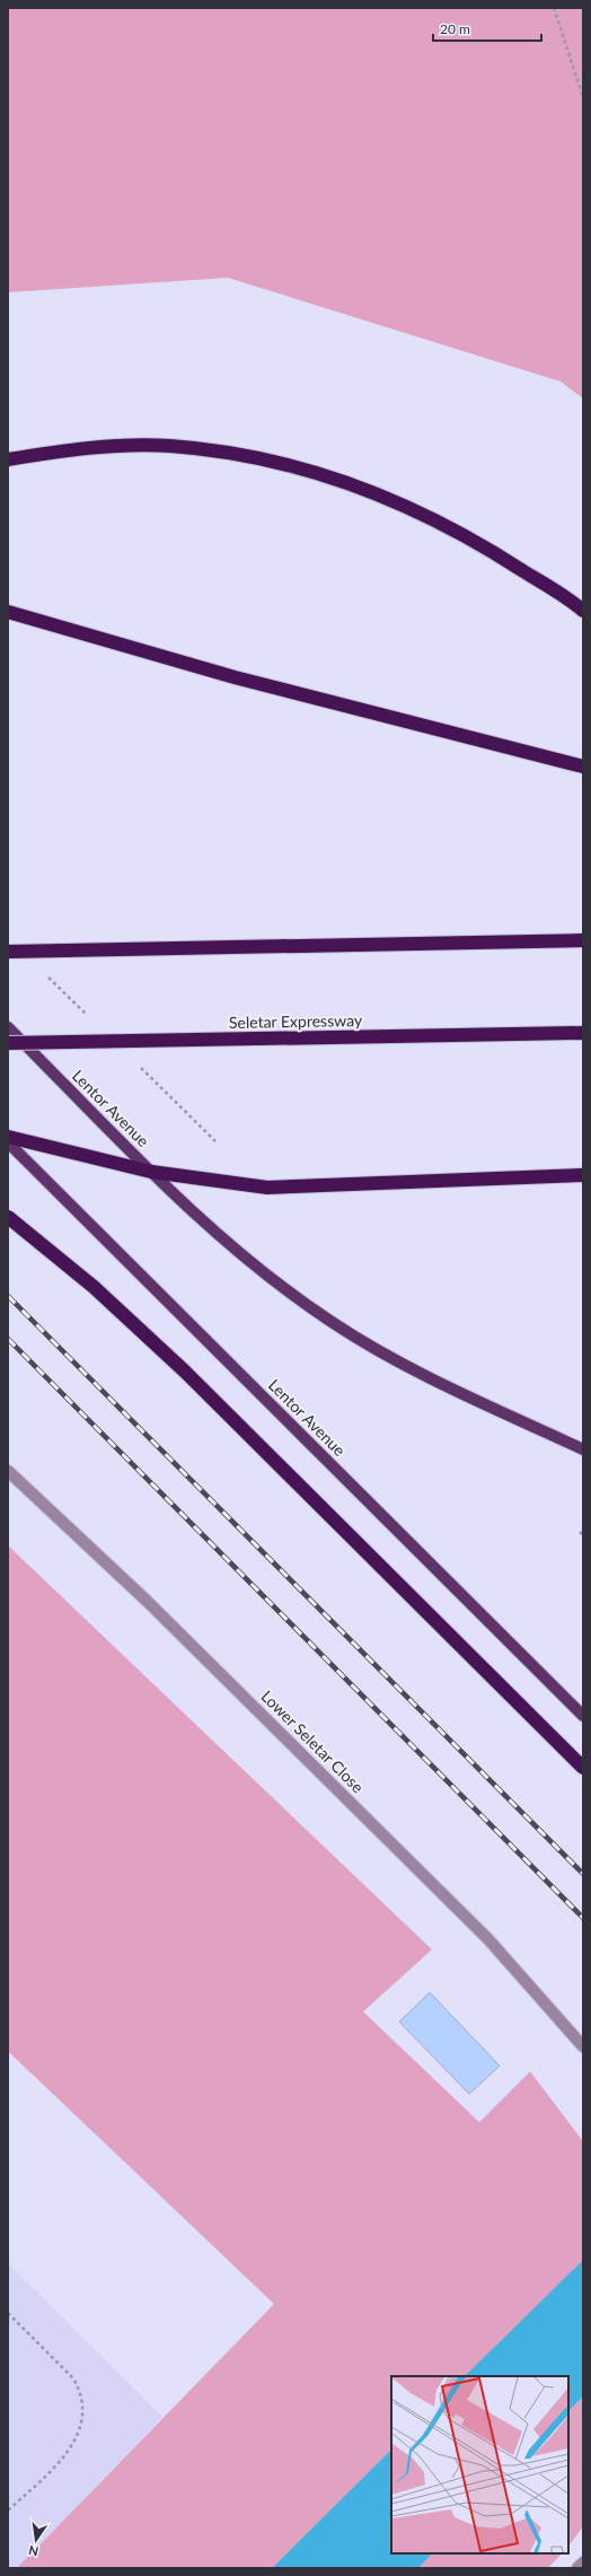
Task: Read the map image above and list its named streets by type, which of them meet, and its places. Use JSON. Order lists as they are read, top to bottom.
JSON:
{
  "streets": {
    "highway": ["Seletar Expressway"],
    "main road": ["Lentor Avenue"],
    "lane": ["Lower Seletar Close"]
  },
  "scale_bar": "20 m",
  "north": "bottom"
}
